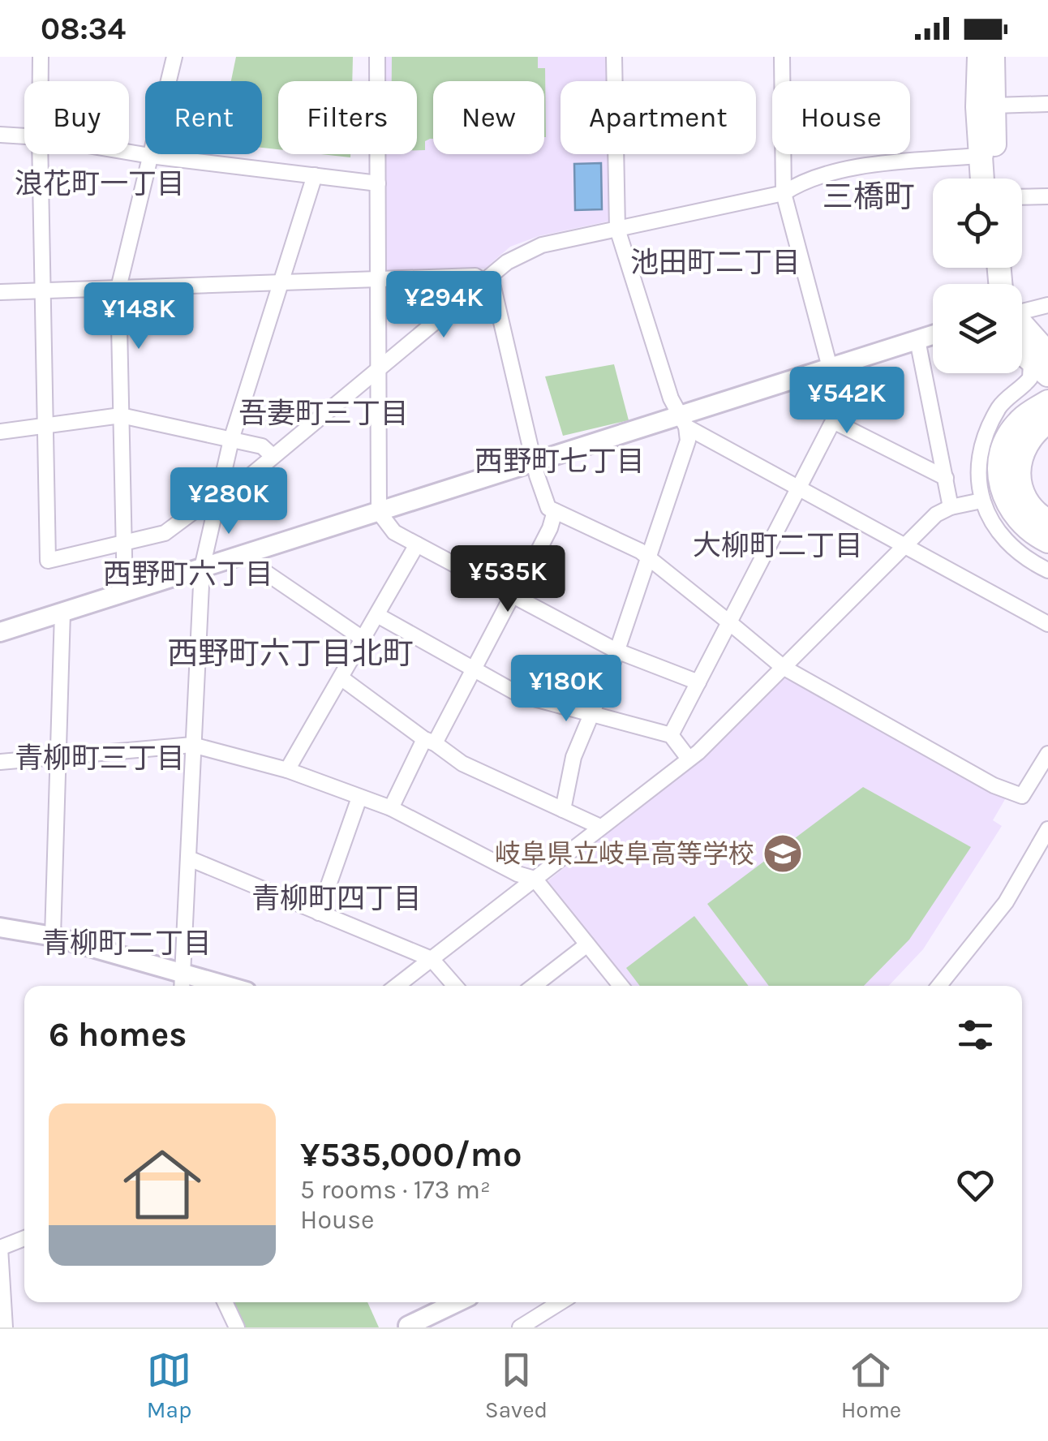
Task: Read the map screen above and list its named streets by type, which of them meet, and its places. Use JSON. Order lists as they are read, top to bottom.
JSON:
{
  "districts": [
    "浪花町一丁目",
    "三橋町",
    "池田町二丁目",
    "吾妻町三丁目",
    "西野町七丁目",
    "大柳町二丁目",
    "西野町六丁目",
    "西野町六丁目北町",
    "青柳町三丁目",
    "青柳町四丁目",
    "青柳町二丁目"
  ],
  "places": {
    "school or university": ["岐阜県立岐阜高等学校"]
  },
  "page": {
    "status": "08:34",
    "chip": [
      "Buy",
      "Rent",
      "Filters",
      "New",
      "Apartment",
      "House"
    ],
    "price": [
      "¥294K",
      "¥148K",
      "¥542K",
      "¥280K",
      "¥535K",
      "¥180K"
    ],
    "heading": "6 homes",
    "list": [
      {
        "name": "¥535,000/mo",
        "note": "5 rooms · 173 m² · House"
      }
    ],
    "tabs": ["Map", "Saved", "Home"]
  }
}
